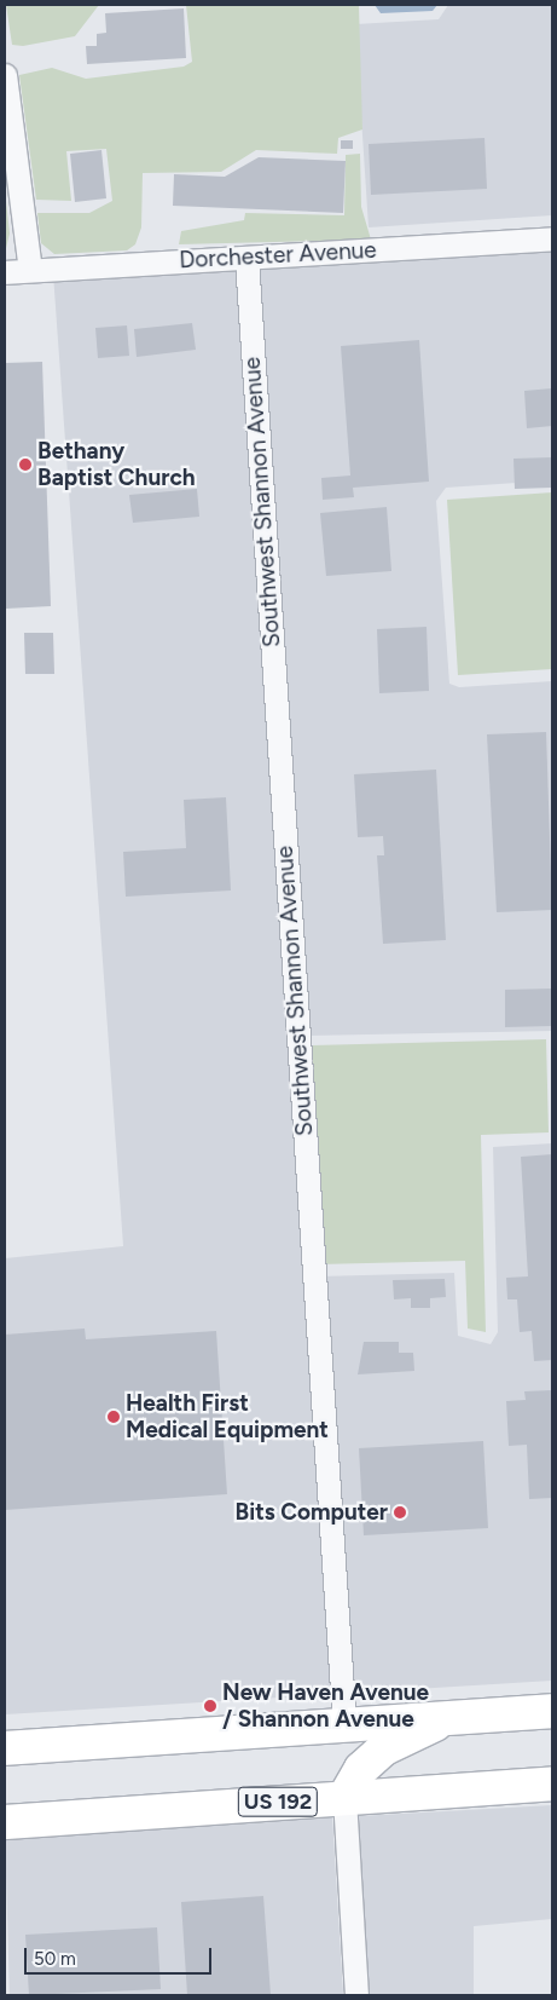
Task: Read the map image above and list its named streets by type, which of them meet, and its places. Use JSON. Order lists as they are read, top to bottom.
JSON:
{
  "streets": {
    "main road": ["US 192"],
    "street": ["Dorchester Avenue", "Southwest Shannon Avenue"]
  },
  "crossings": [
    ["Dorchester Avenue", "Southwest Shannon Avenue"]
  ],
  "places": [
    "Bethany Baptist Church",
    "Health First Medical Equipment",
    "Bits Computer",
    "New Haven Avenue / Shannon Avenue"
  ],
  "scale_bar": "50 m"
}
